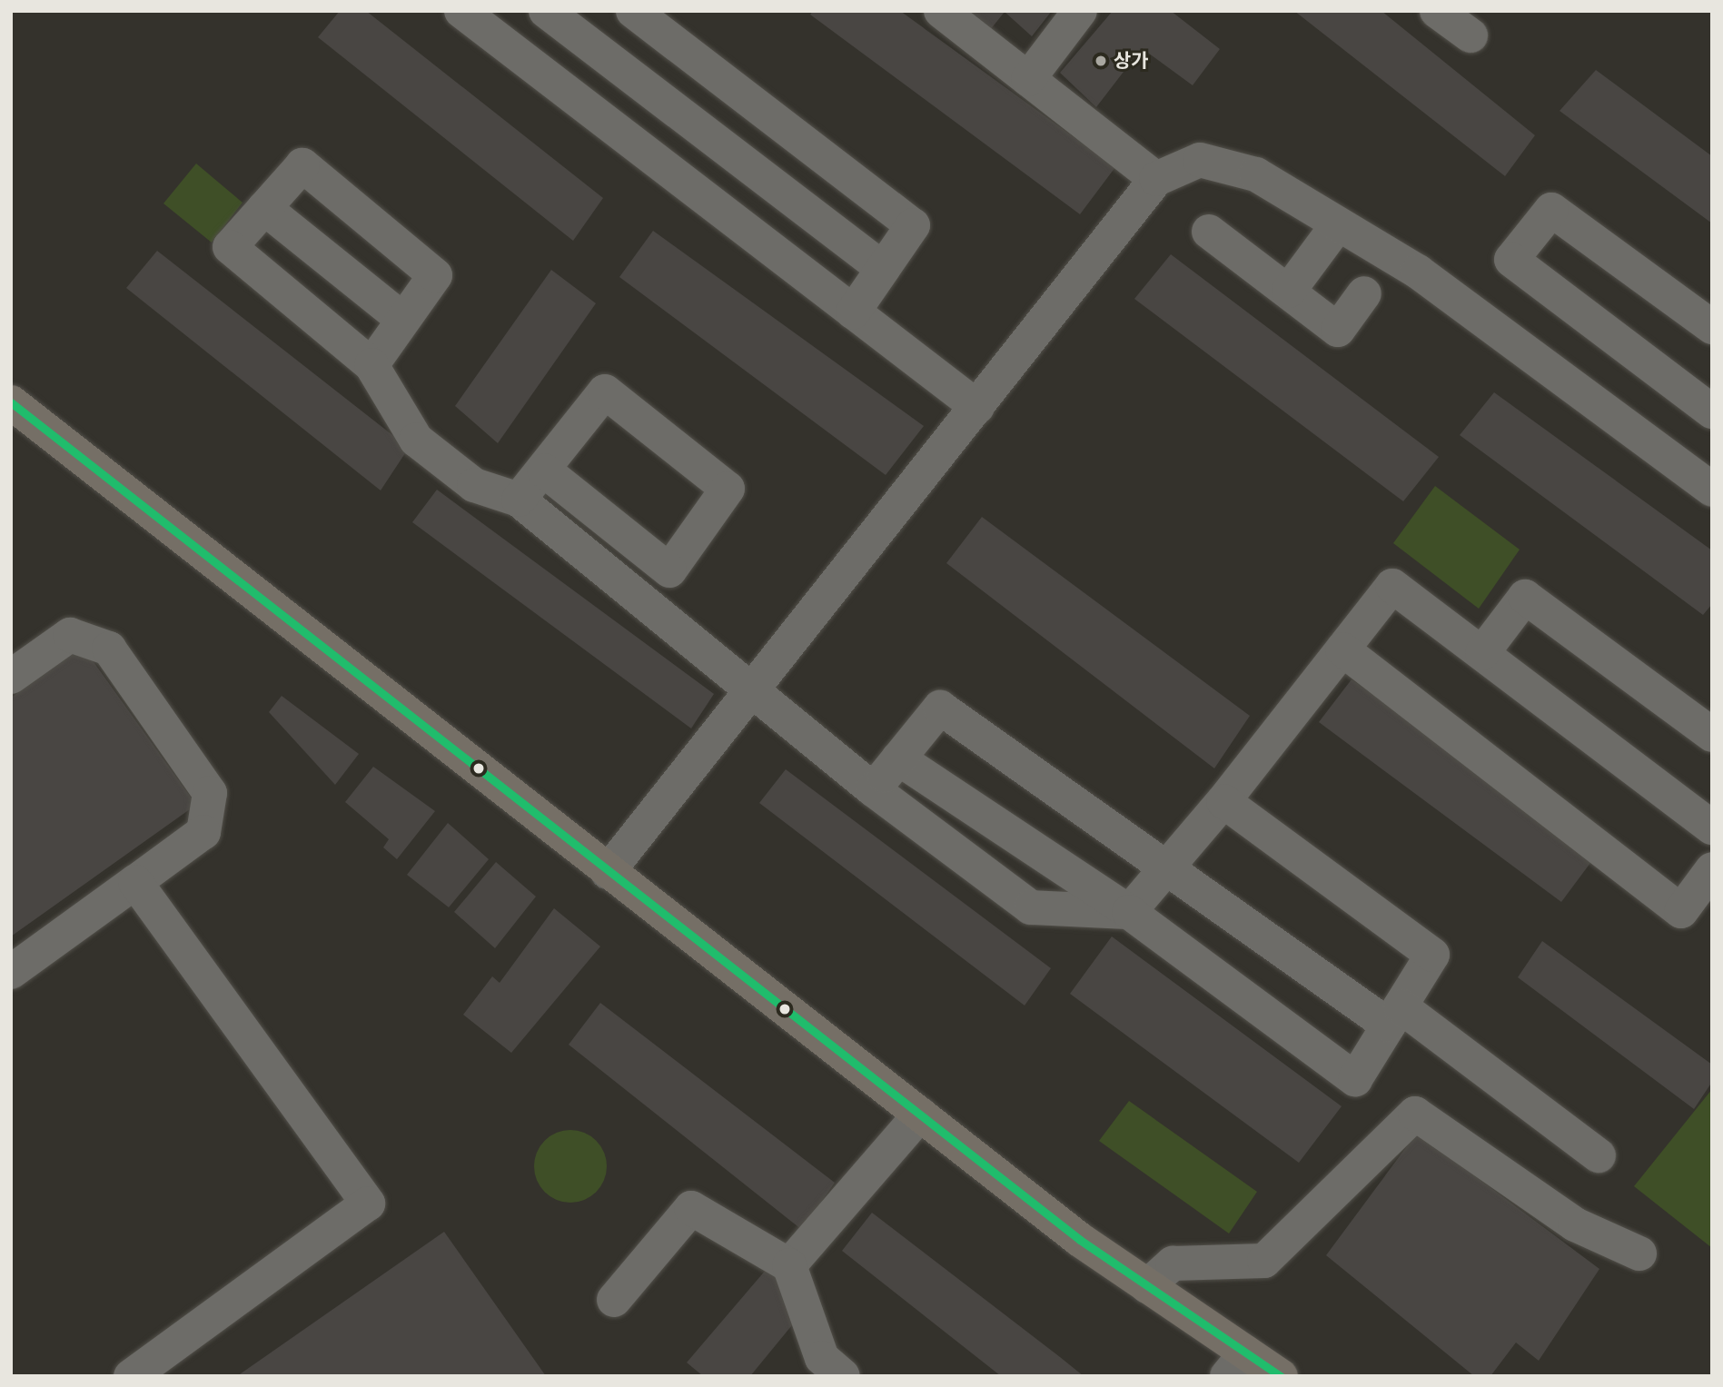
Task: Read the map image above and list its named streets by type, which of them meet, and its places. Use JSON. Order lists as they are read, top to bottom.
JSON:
{
  "places": ["상가"]
}
